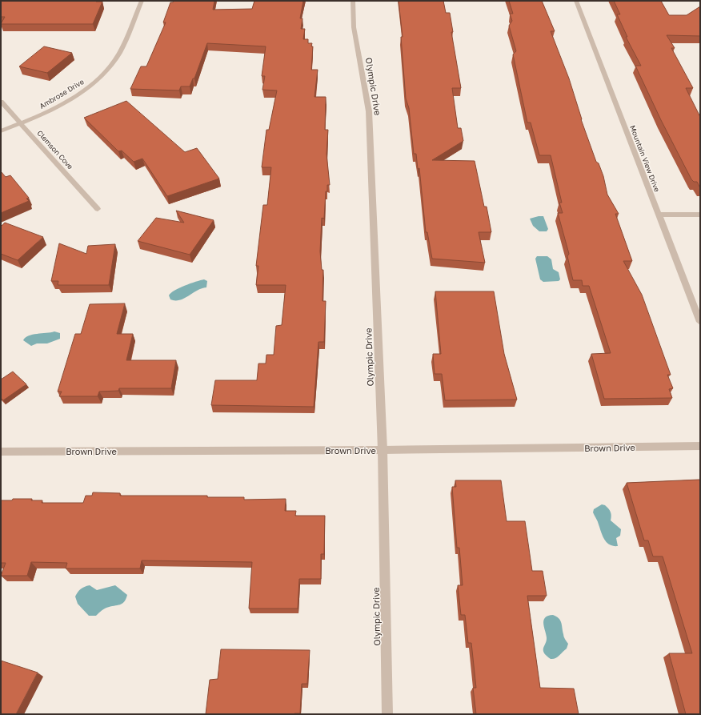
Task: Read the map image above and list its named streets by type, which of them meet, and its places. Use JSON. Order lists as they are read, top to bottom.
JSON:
{
  "streets": {
    "street": [
      "Olympic Drive",
      "Ambrose Drive",
      "Clemson Cove",
      "Mountain View Drive",
      "Brown Drive"
    ]
  },
  "crossings": [
    ["Olympic Drive", "Brown Drive"],
    ["Ambrose Drive", "Clemson Cove"]
  ]
}
